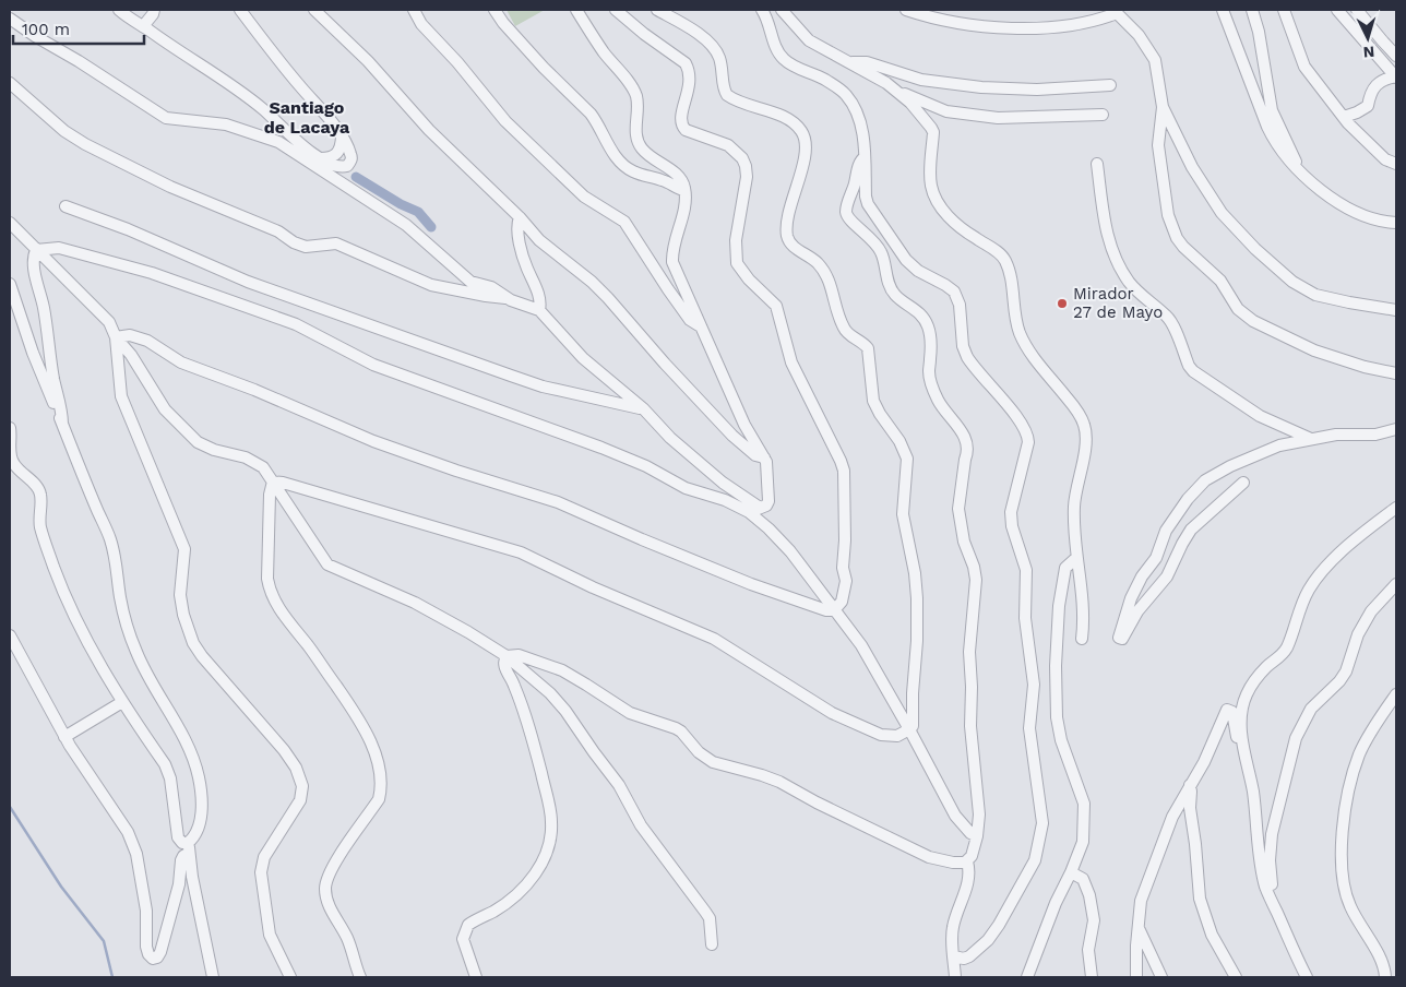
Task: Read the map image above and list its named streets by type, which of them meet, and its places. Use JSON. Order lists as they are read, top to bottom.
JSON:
{
  "districts": ["Santiago de Lacaya"],
  "places": ["Mirador 27 de Mayo"],
  "scale_bar": "100 m",
  "north": "bottom"
}
